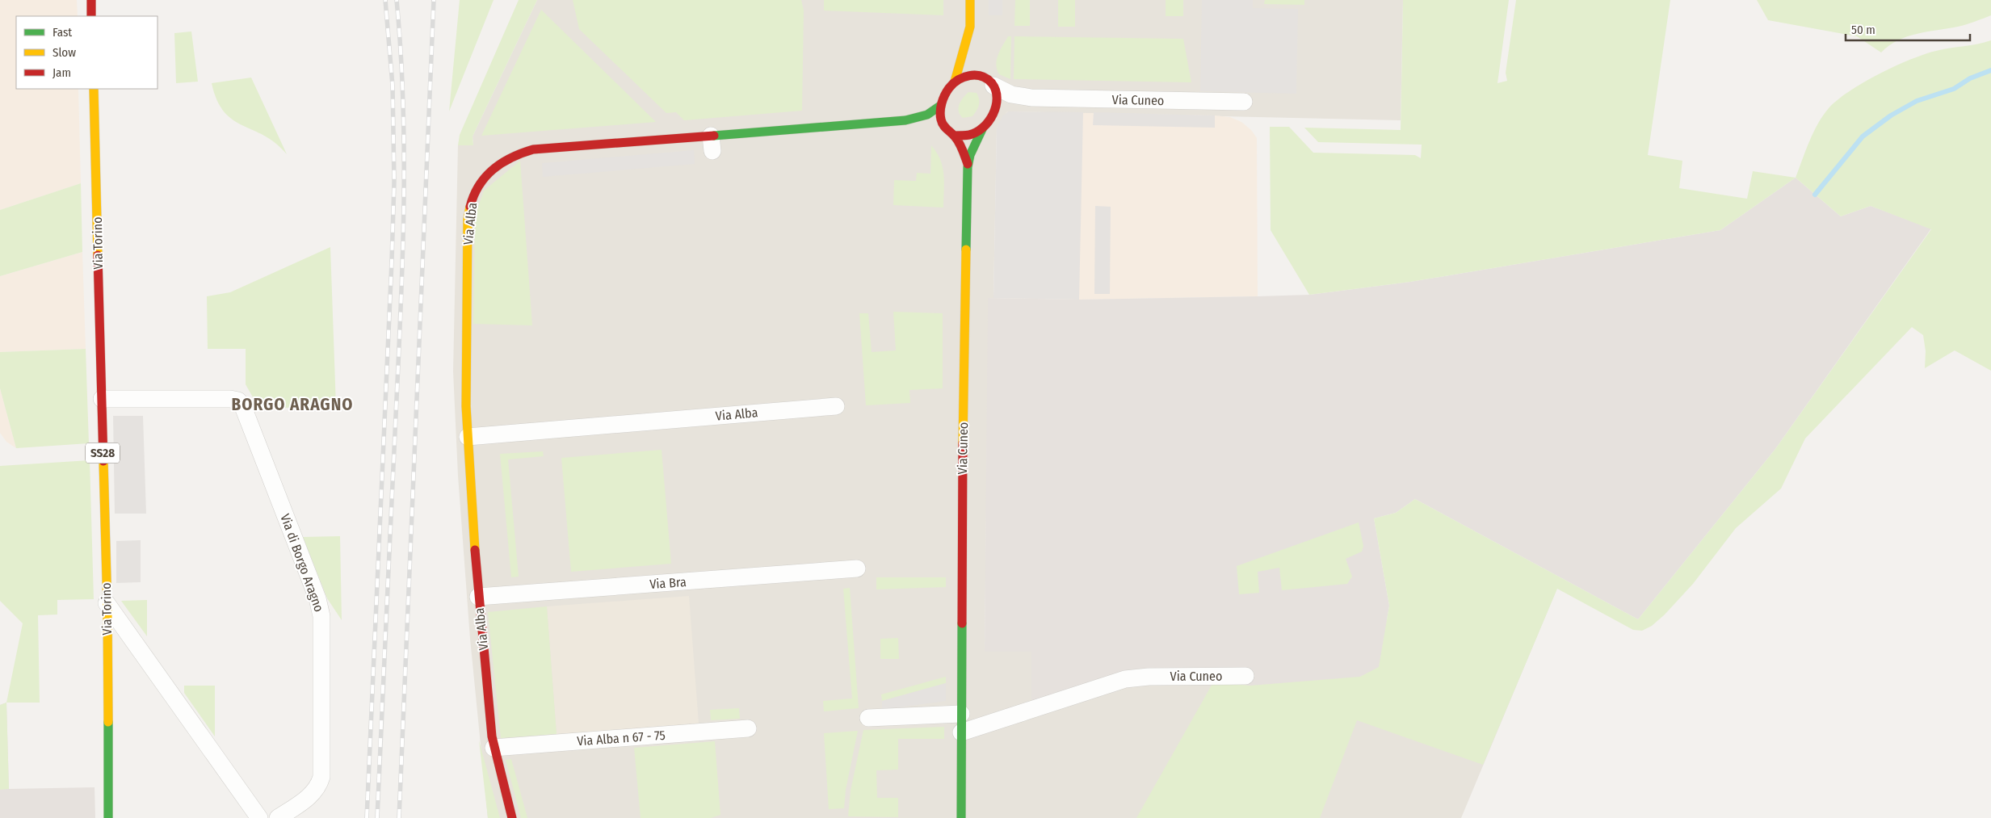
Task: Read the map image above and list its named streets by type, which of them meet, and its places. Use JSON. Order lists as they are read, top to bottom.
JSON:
{
  "streets": {
    "main road": [
      "Via Cuneo",
      "Via Alba",
      "Via Torino",
      "SS28"
    ],
    "street": ["Via di Borgo Aragno", "Via Bra", "Via Alba n 67 - 75"]
  },
  "crossings": [
    ["Via Cuneo", "Via Alba"],
    ["Via Alba", "Via Bra"],
    ["Via Alba", "Via Alba n 67 - 75"],
    ["Via Torino", "Via di Borgo Aragno"]
  ],
  "districts": ["BORGO ARAGNO"],
  "legend": ["Fast", "Slow", "Jam"],
  "scale_bar": "50 m"
}
